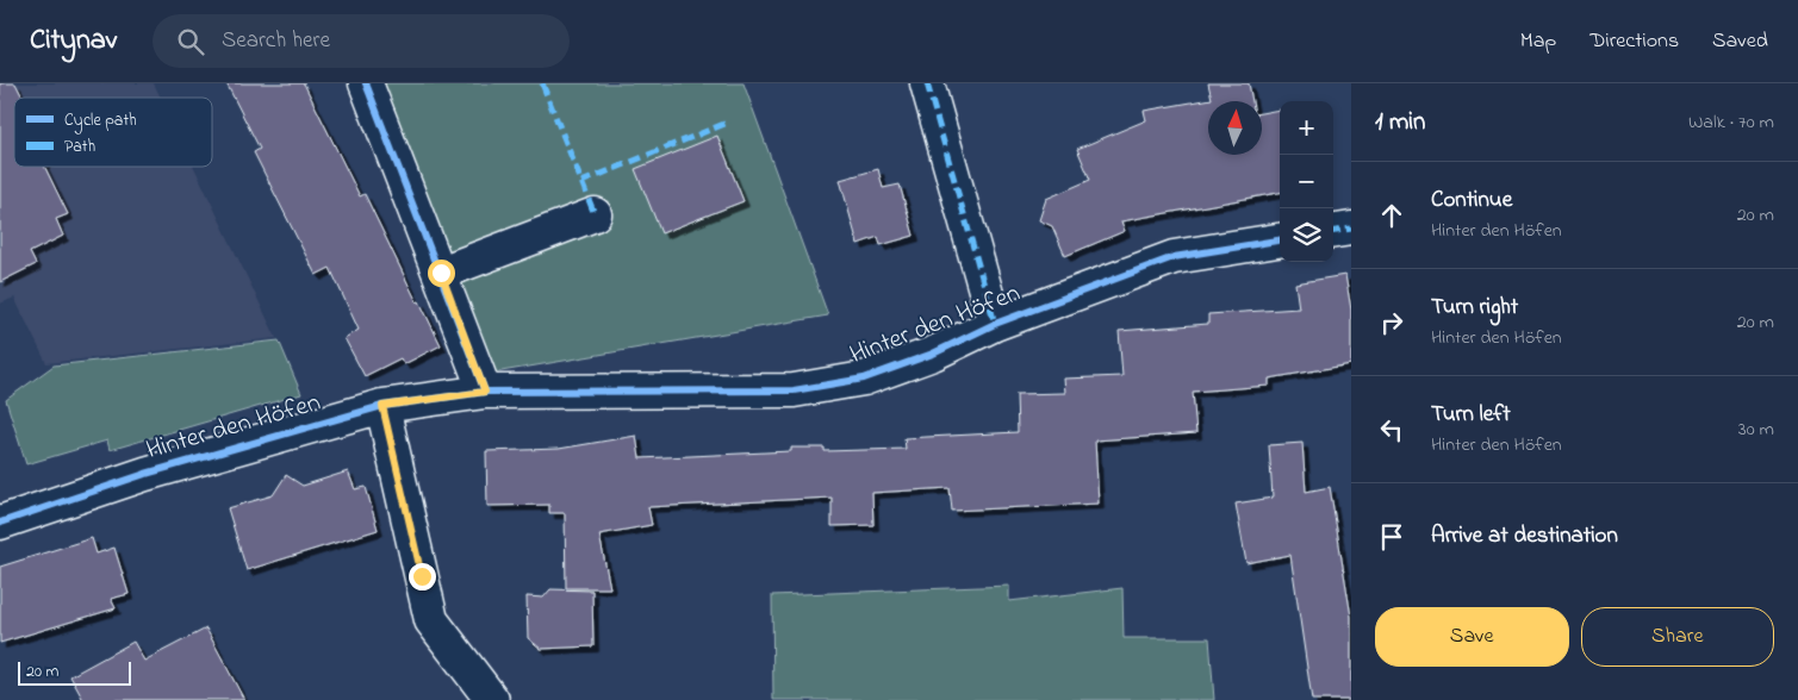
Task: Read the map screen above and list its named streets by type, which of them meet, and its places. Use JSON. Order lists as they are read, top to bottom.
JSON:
{
  "streets": {
    "street": ["Hinter den Höfen"]
  },
  "legend": ["Cycle path", "Path"],
  "scale_bar": "20 m",
  "north": "top",
  "page": {
    "header": "Citynav",
    "search": "Search here",
    "nav": ["Map", "Directions", "Saved"],
    "heading": ["1 min", "Walk · 70 m"],
    "map_buttons": ["+", "−"],
    "list": [
      ["Continue", "Hinter den Höfen", "20 m"],
      ["Turn right", "Hinter den Höfen", "20 m"],
      ["Turn left", "Hinter den Höfen", "30 m"],
      "Arrive at destination"
    ],
    "buttons": ["Save", "Share"],
    "scale": "20 m"
  }
}
